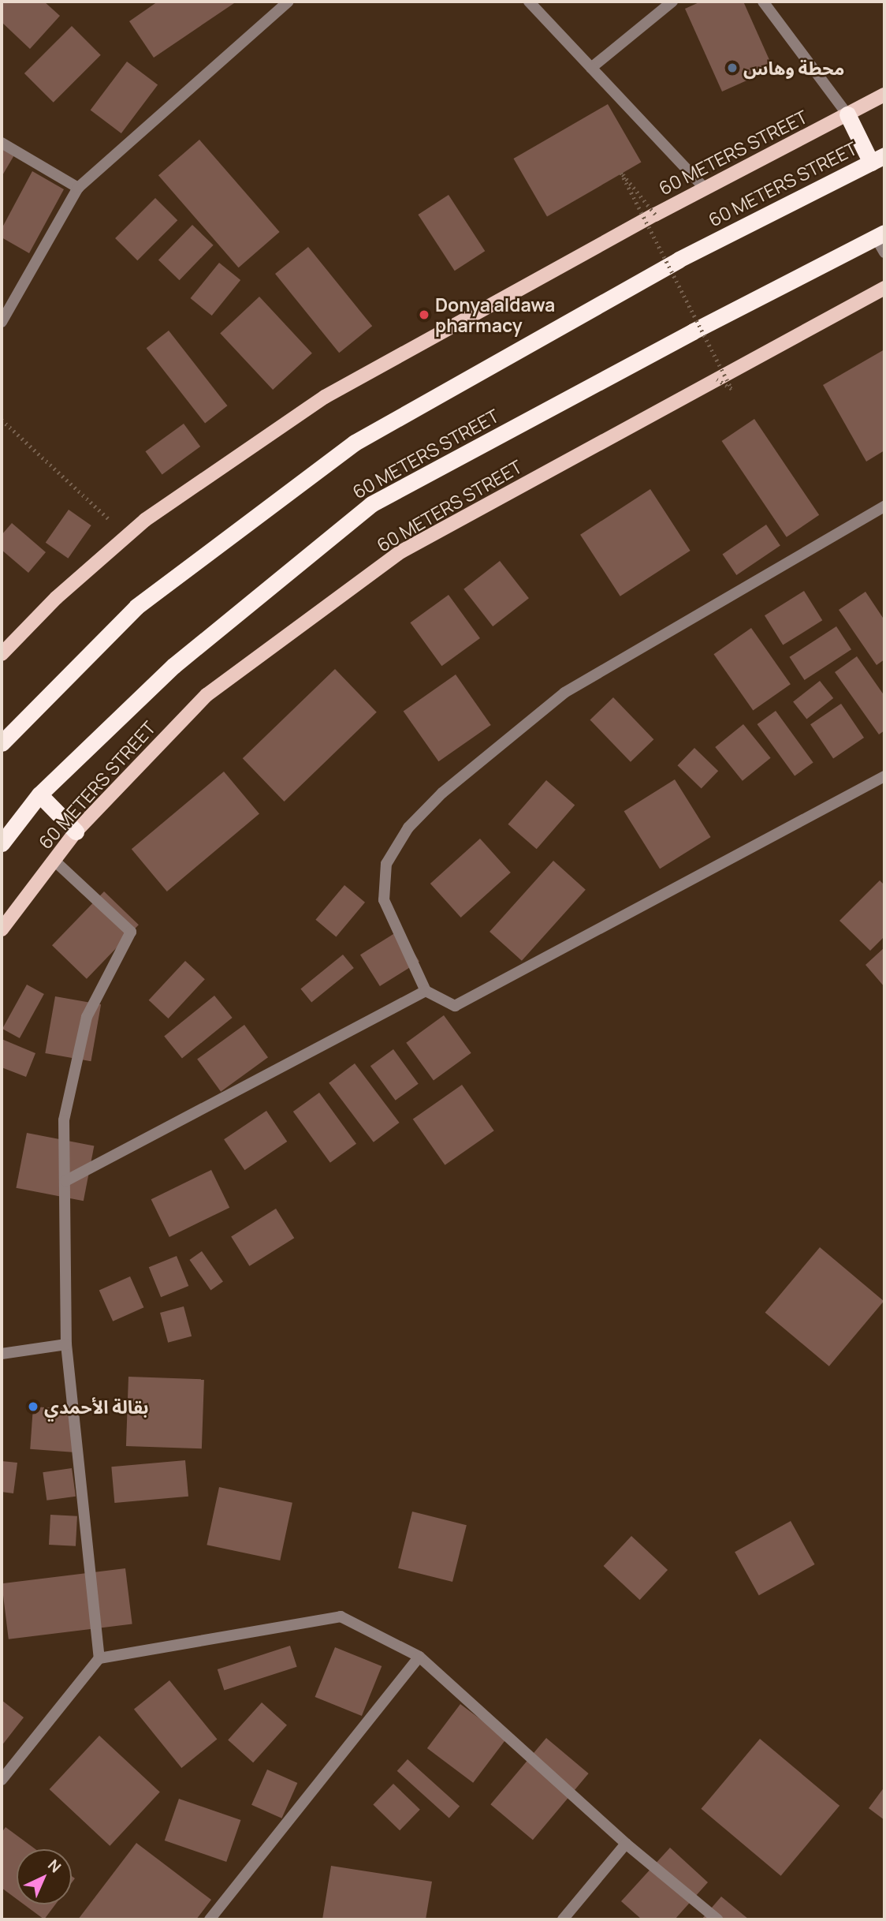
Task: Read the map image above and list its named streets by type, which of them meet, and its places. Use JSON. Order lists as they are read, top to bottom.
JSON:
{
  "streets": {
    "highway": ["60 METERS STREET"]
  },
  "places": ["محطة وهاس", "Donya aldawa pharmacy", "بقالة الأحمدي"],
  "north": "top right"
}
